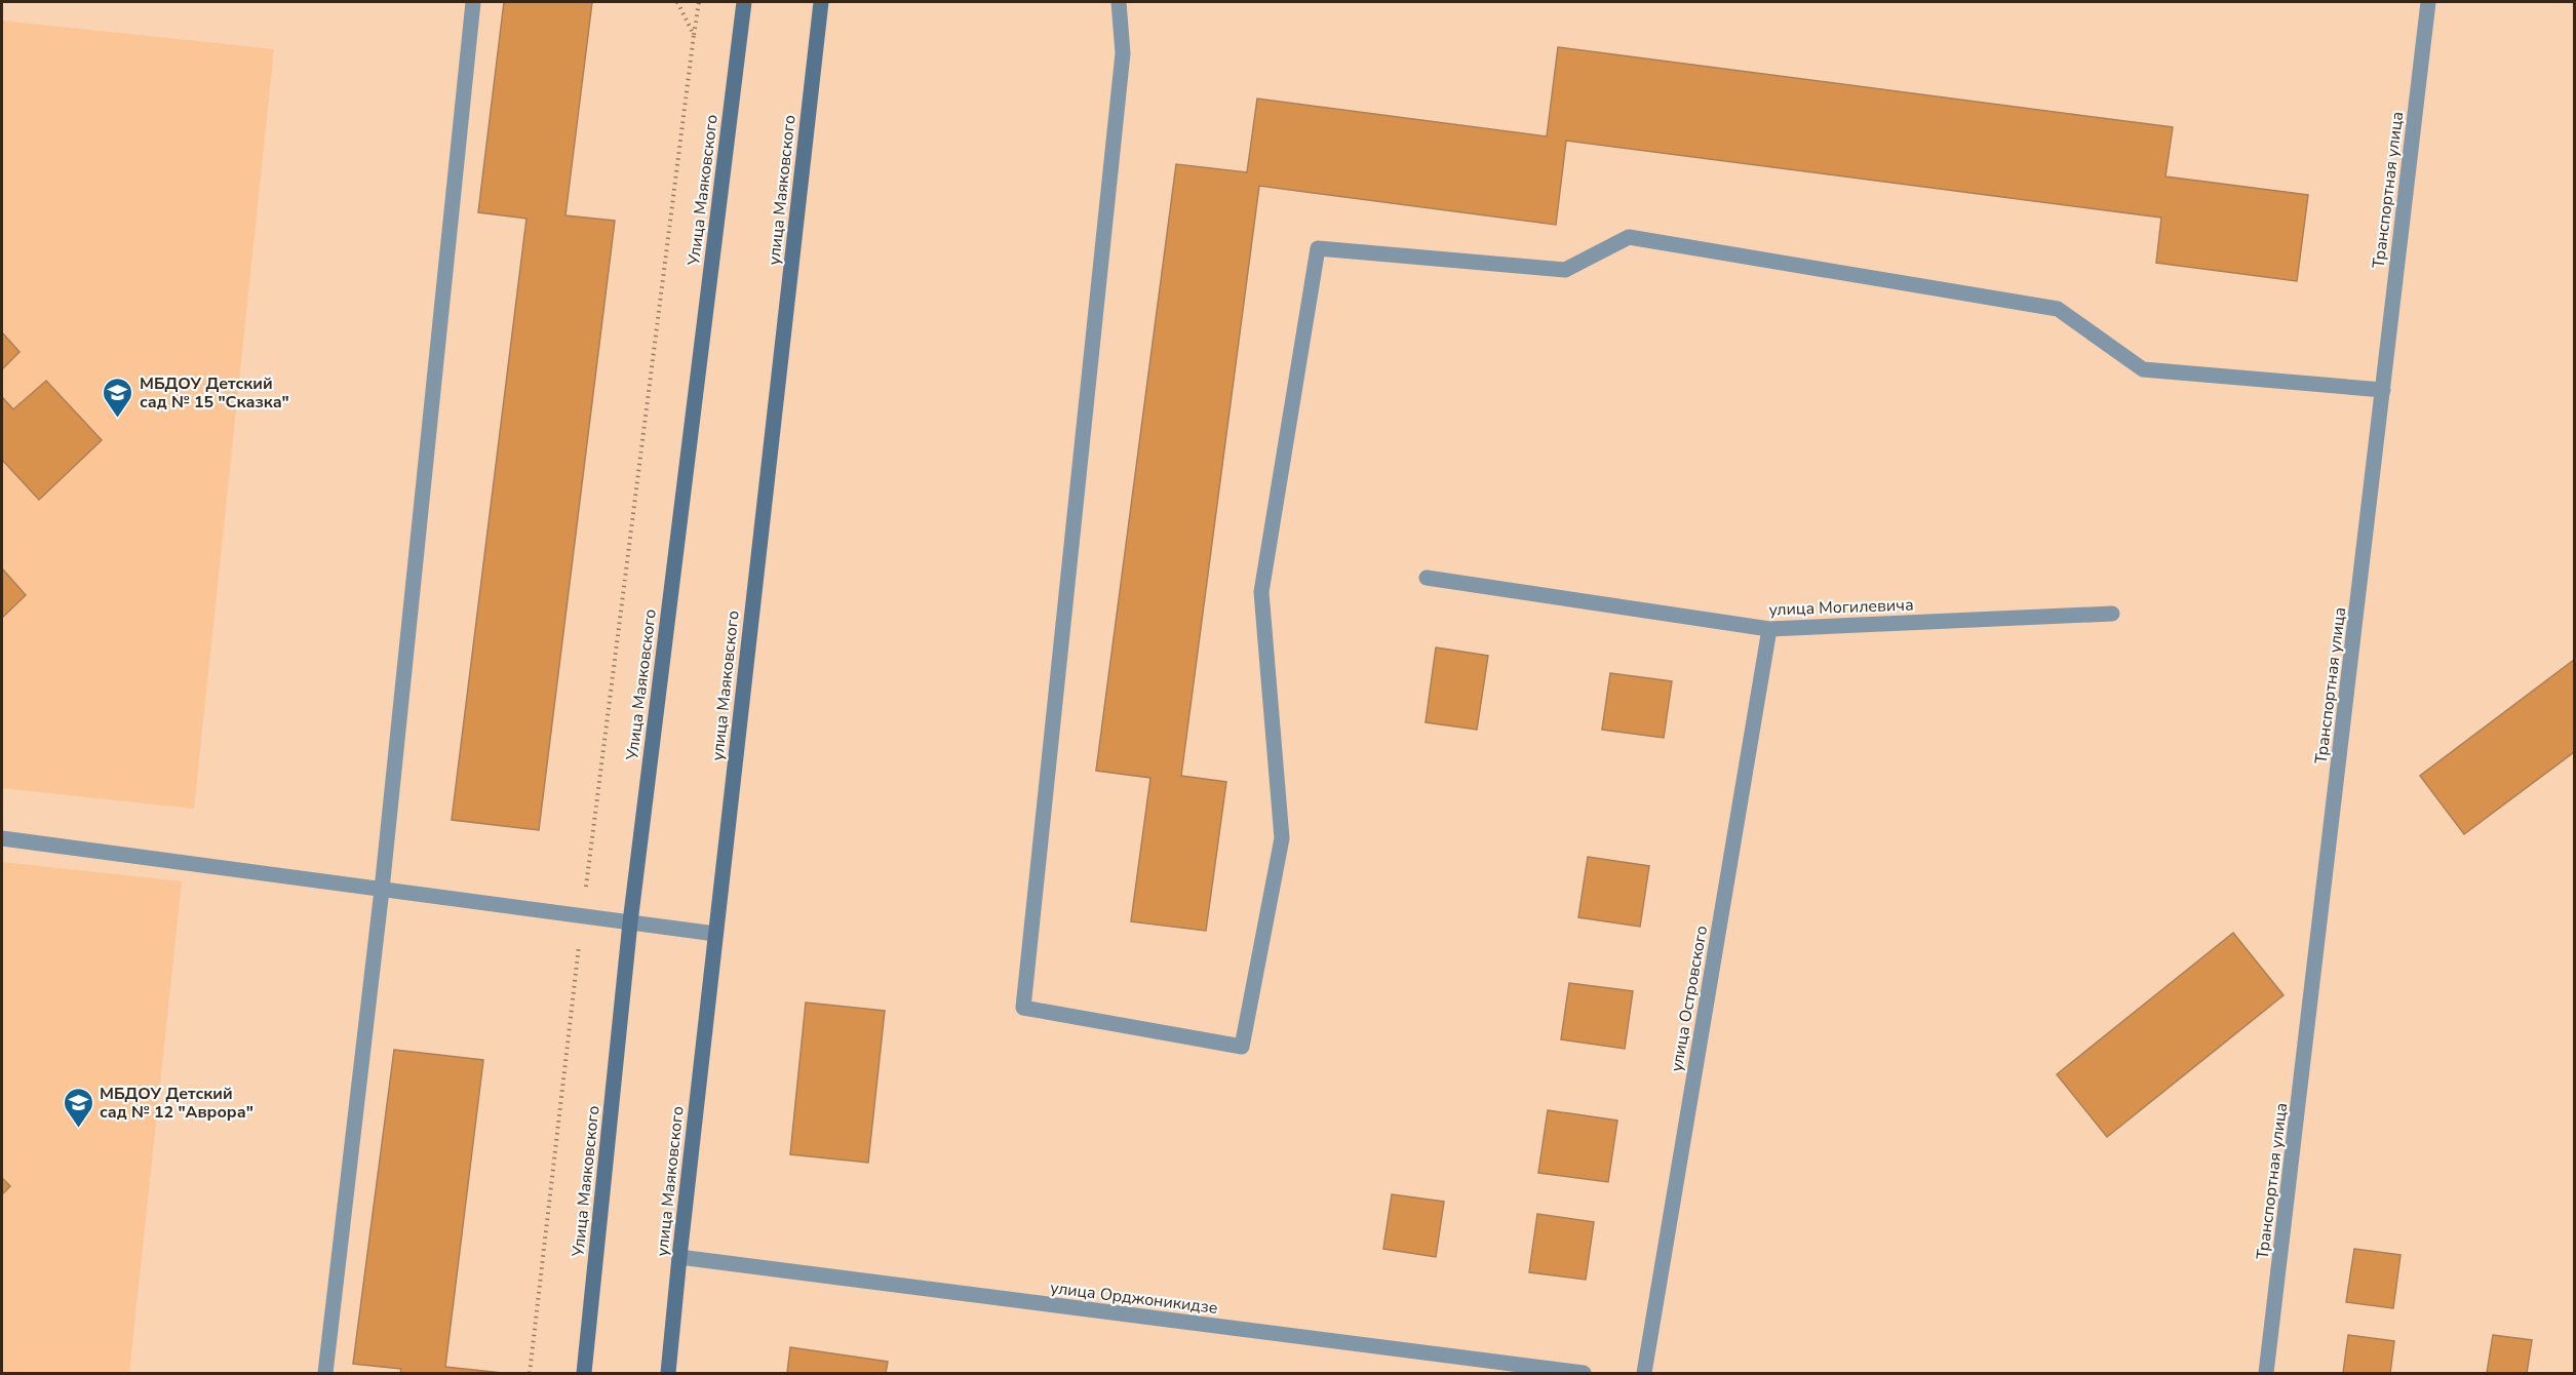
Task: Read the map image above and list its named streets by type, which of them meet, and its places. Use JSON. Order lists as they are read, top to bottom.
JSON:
{
  "streets": {
    "street": [
      "Улица Маяковского",
      "улица Маяковского",
      "Транспортная улица",
      "улица Могилевича",
      "улица Островского",
      "улица Орджоникидзе"
    ]
  },
  "crossings": [
    ["улица Маяковского", "улица Орджоникидзе"],
    ["улица Могилевича", "улица Островского"]
  ],
  "places": {
    "school or university": ["МБДОУ Детский сад № 15 \"Сказка\"", "МБДОУ Детский сад № 12 \"Аврора\""]
  }
}
